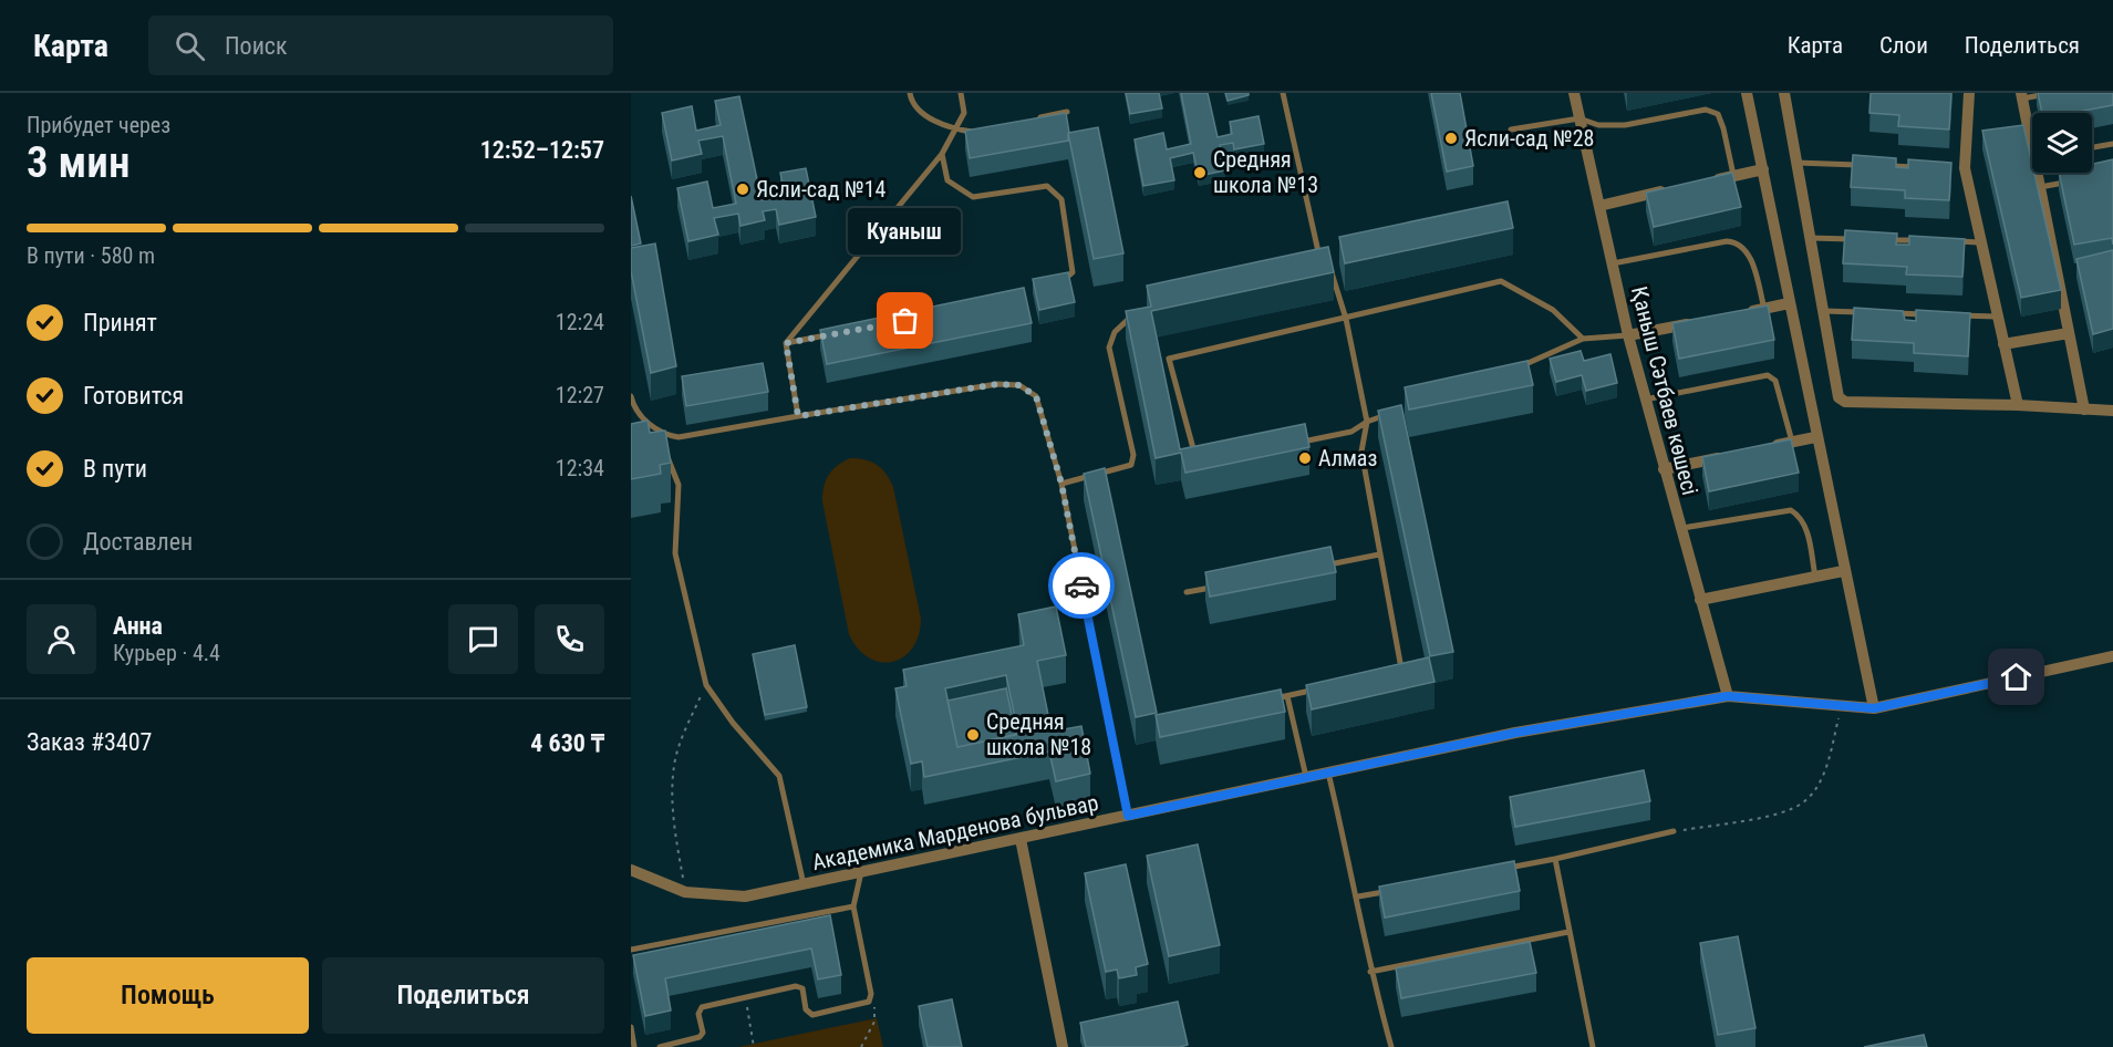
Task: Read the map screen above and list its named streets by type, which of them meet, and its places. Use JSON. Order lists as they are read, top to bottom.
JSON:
{
  "streets": {
    "street": ["Қаныш Сәтбаев көшесі", "Академика Марденова бульвар"]
  },
  "crossings": [
    ["Қаныш Сәтбаев көшесі", "Академика Марденова бульвар"]
  ],
  "places": [
    "Ясли-сад №28",
    "Средняя школа №13",
    "Ясли-сад №14",
    "Куаныш",
    "Алмаз",
    "Средняя школа №18"
  ],
  "page": {
    "header": "Карта",
    "search": "Поиск",
    "nav": ["Карта", "Слои", "Поделиться"],
    "heading": ["3 мин", "Прибудет через", "12:52–12:57"],
    "panel": [
      "Анна",
      "Курьер · 4.4",
      "Заказ #3407",
      "4 630 ₸"
    ],
    "bar": "В пути · 580 m",
    "bubble": "Куаныш",
    "list": [
      ["Принят", "12:24"],
      ["Готовится", "12:27"],
      ["В пути", "12:34"],
      "Доставлен"
    ],
    "buttons": ["Помощь", "Поделиться"]
  }
}
